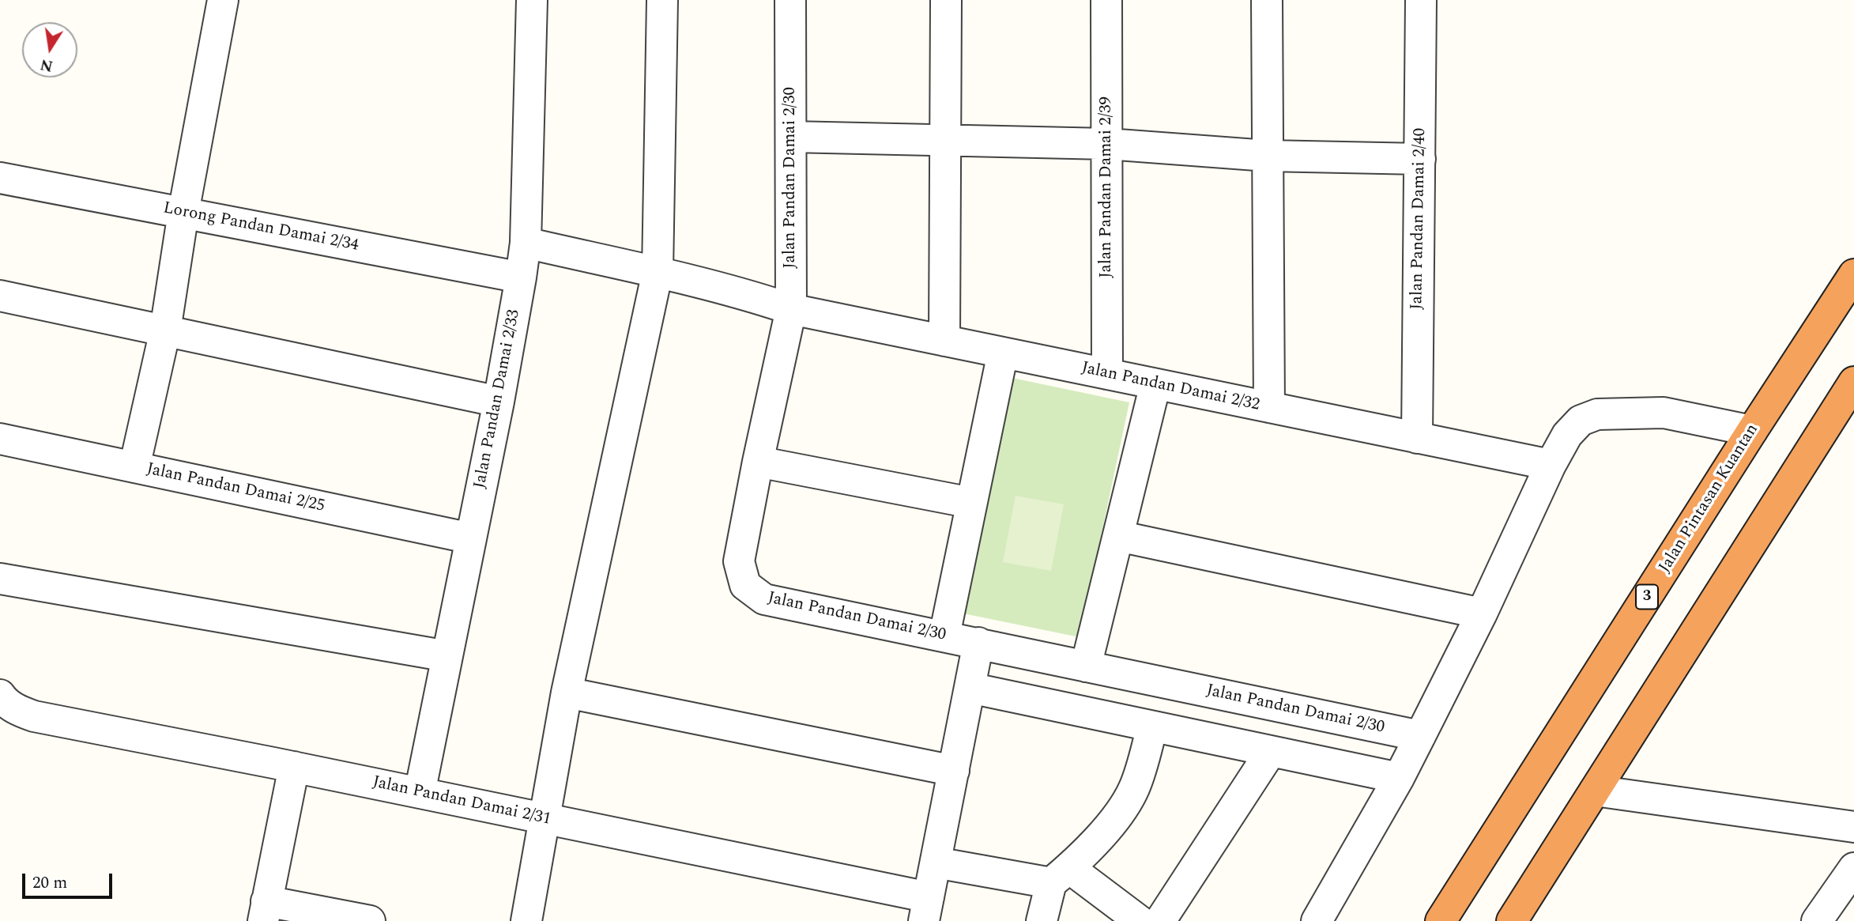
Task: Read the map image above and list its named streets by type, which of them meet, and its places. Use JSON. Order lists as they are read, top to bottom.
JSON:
{
  "streets": {
    "highway": ["Jalan Pintasan Kuantan", "3"],
    "street": [
      "Jalan Pandan Damai 2/30",
      "Jalan Pandan Damai 2/39",
      "Jalan Pandan Damai 2/40",
      "Lorong Pandan Damai 2/34",
      "Jalan Pandan Damai 2/32",
      "Jalan Pandan Damai 2/33",
      "Jalan Pandan Damai 2/25",
      "Jalan Pandan Damai 2/31"
    ]
  },
  "crossings": [
    ["Jalan Pandan Damai 2/30", "Jalan Pandan Damai 2/32"],
    ["Jalan Pandan Damai 2/39", "Jalan Pandan Damai 2/32"],
    ["Jalan Pandan Damai 2/40", "Jalan Pandan Damai 2/32"],
    ["Lorong Pandan Damai 2/34", "Jalan Pandan Damai 2/33"],
    ["Jalan Pandan Damai 2/32", "Jalan Pandan Damai 2/33"],
    ["Jalan Pandan Damai 2/33", "Jalan Pandan Damai 2/25"],
    ["Jalan Pandan Damai 2/33", "Jalan Pandan Damai 2/31"]
  ],
  "scale_bar": "20 m",
  "north": "bottom"
}
